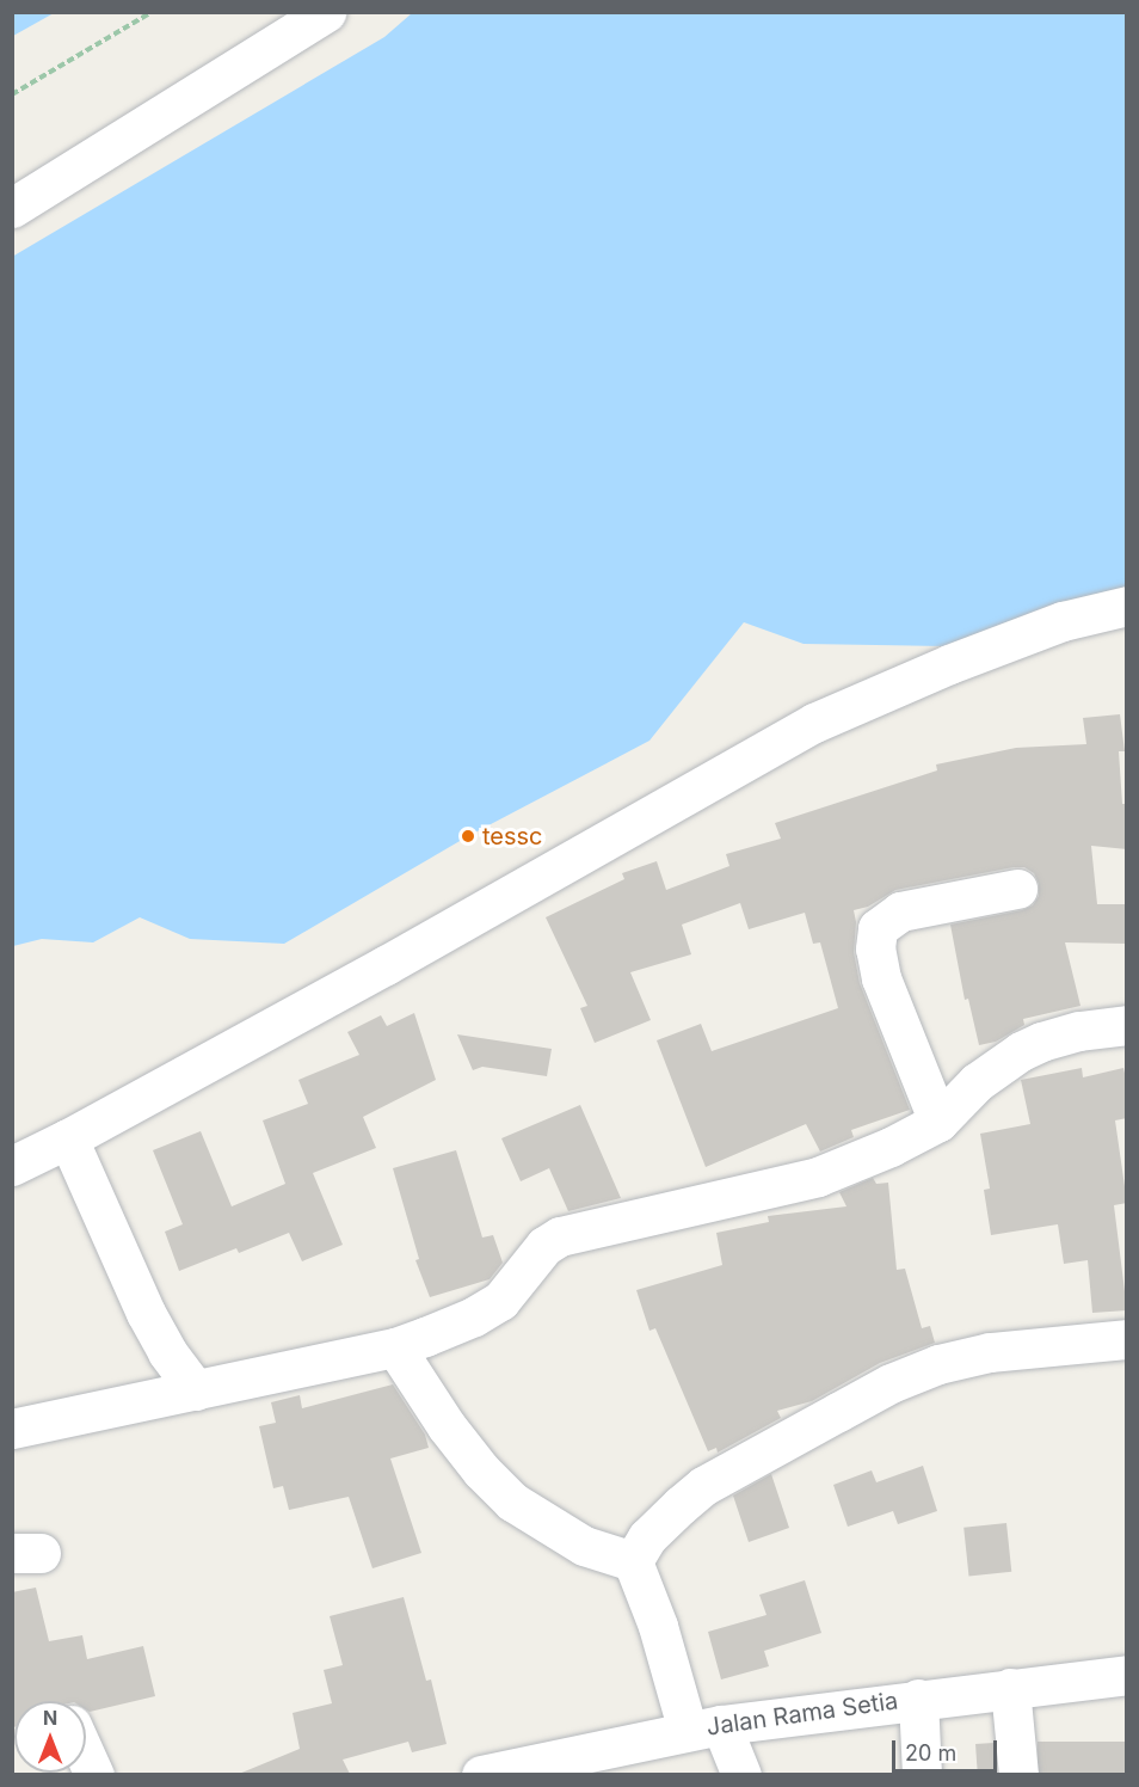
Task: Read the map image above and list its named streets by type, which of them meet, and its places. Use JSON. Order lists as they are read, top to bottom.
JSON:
{
  "streets": {
    "street": ["Jalan Rama Setia"]
  },
  "places": ["tessc"],
  "scale_bar": "20 m",
  "north": "top"
}
